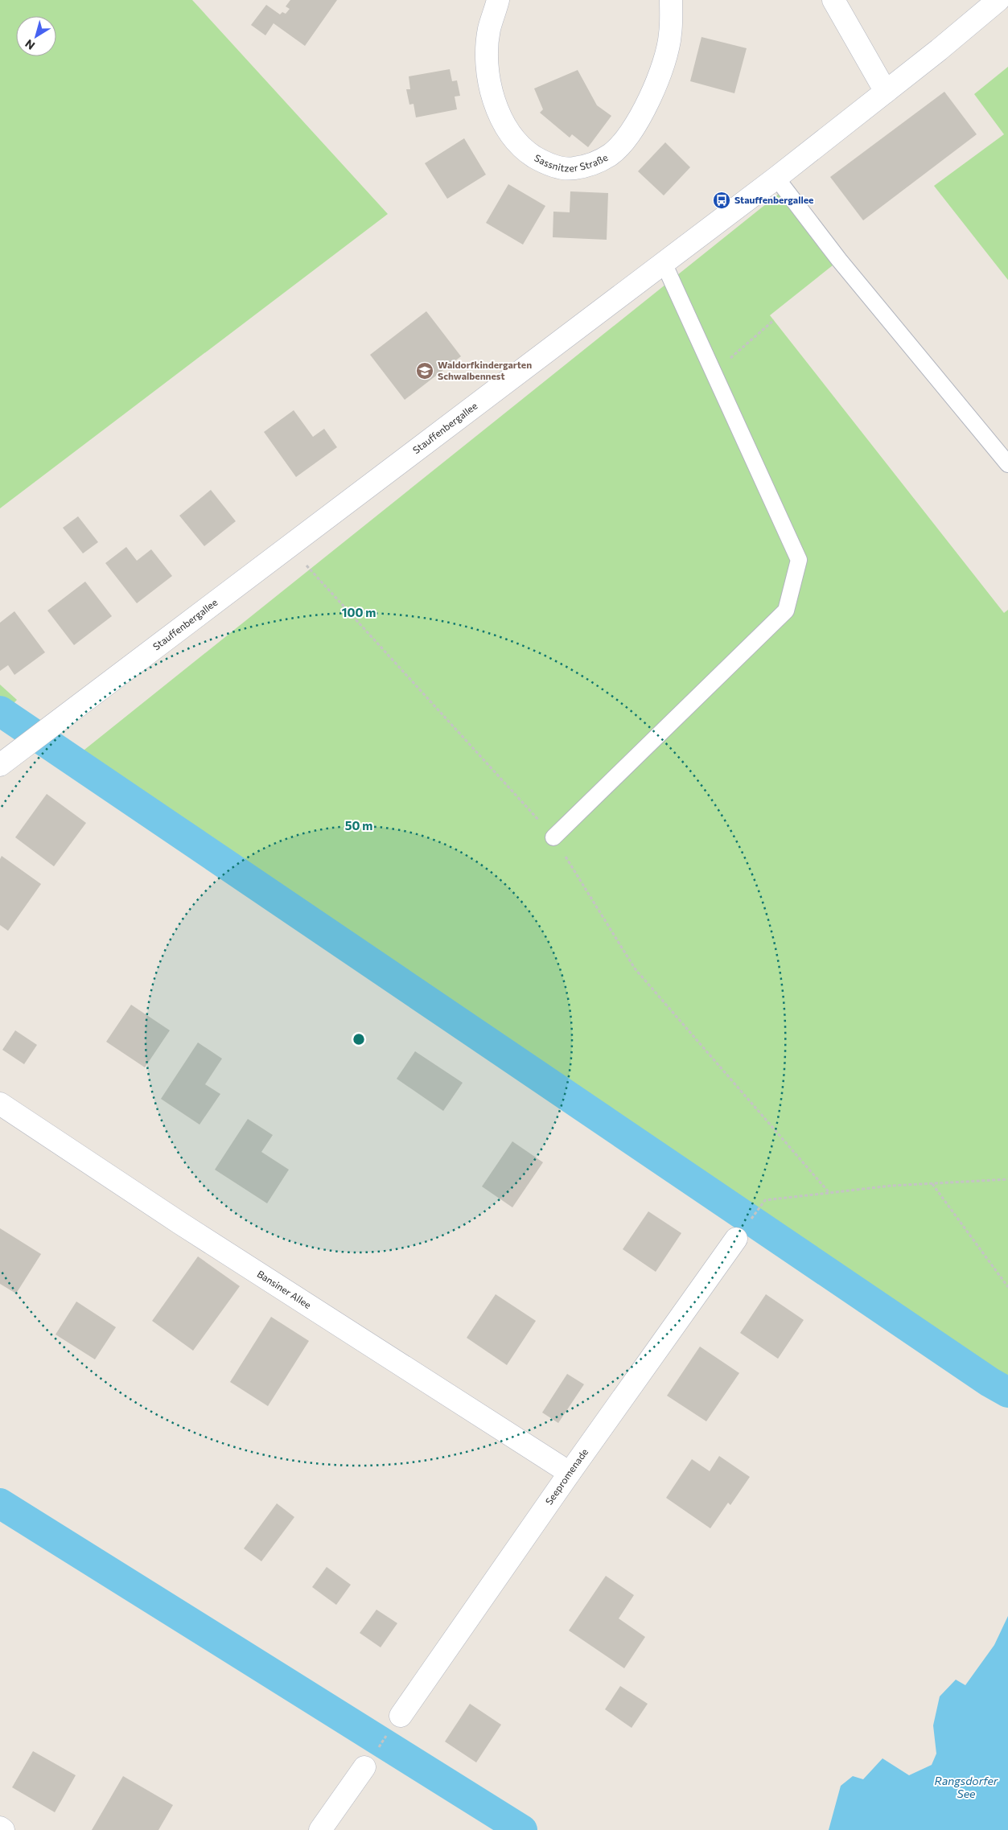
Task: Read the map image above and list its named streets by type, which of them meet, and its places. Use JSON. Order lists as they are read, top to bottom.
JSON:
{
  "streets": {
    "street": [
      "Sassnitzer Straße",
      "Stauffenbergallee",
      "Bansiner Allee",
      "Seepromenade"
    ]
  },
  "crossings": [
    ["Bansiner Allee", "Seepromenade"]
  ],
  "water": ["Rangsdorfer See"],
  "places": {
    "bus stop": ["Stauffenbergallee"],
    "school or university": ["Waldorfkindergarten Schwalbennest"]
  },
  "north": "bottom left",
  "rings": ["100 m", "50 m"]
}
